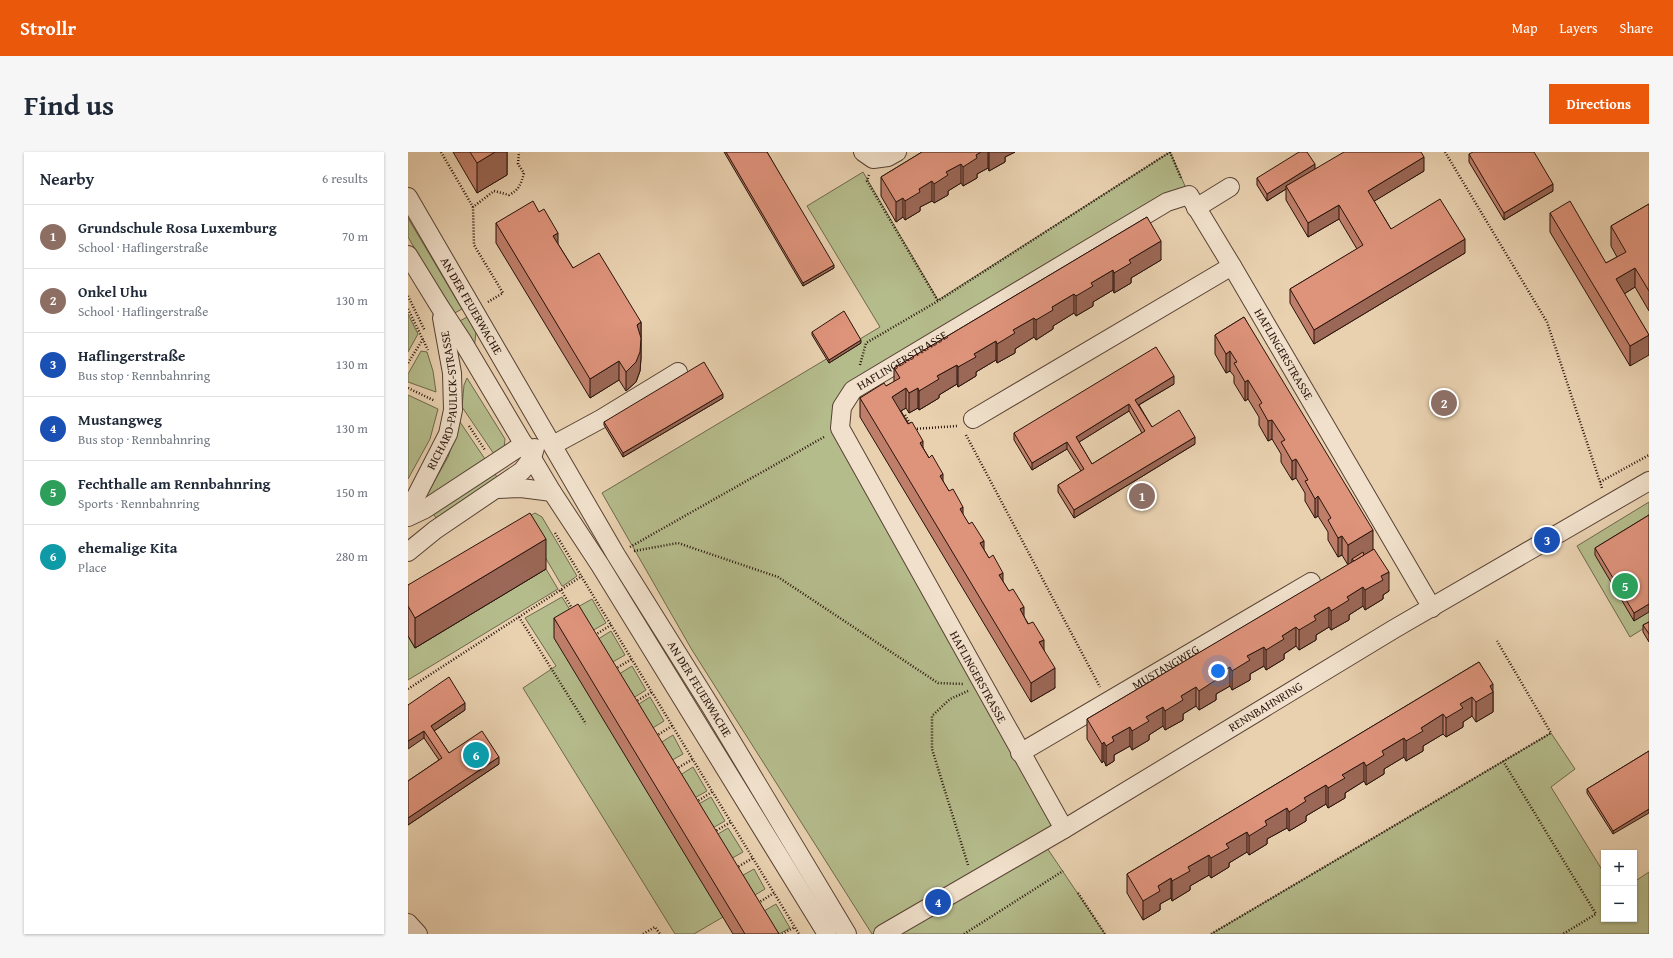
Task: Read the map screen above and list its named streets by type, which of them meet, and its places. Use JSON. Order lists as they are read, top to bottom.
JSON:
{
  "streets": {
    "street": [
      "AN DER FEUERWACHE",
      "HAFLINGERSTRASSE",
      "RICHARD-PAULICK-STRASSE",
      "MUSTANGWEG",
      "RENNBAHNRING"
    ]
  },
  "crossings": [
    ["AN DER FEUERWACHE", "RICHARD-PAULICK-STRASSE"],
    ["HAFLINGERSTRASSE", "MUSTANGWEG"],
    ["HAFLINGERSTRASSE", "RENNBAHNRING"]
  ],
  "page": {
    "header": "Strollr",
    "nav": ["Map", "Layers", "Share"],
    "title": "Find us",
    "buttons": "Directions",
    "heading": ["Nearby", "6 results"],
    "list": [
      {
        "mark": "1",
        "name": "Grundschule Rosa Luxemburg",
        "note": "School · Haflingerstraße",
        "value": "70 m"
      },
      {
        "mark": "2",
        "name": "Onkel Uhu",
        "note": "School · Haflingerstraße",
        "value": "130 m"
      },
      {
        "mark": "3",
        "name": "Haflingerstraße",
        "note": "Bus stop · Rennbahnring",
        "value": "130 m"
      },
      {
        "mark": "4",
        "name": "Mustangweg",
        "note": "Bus stop · Rennbahnring",
        "value": "130 m"
      },
      {
        "mark": "5",
        "name": "Fechthalle am Rennbahnring",
        "note": "Sports · Rennbahnring",
        "value": "150 m"
      },
      {
        "mark": "6",
        "name": "ehemalige Kita",
        "note": "Place",
        "value": "280 m"
      }
    ],
    "pins": [
      "2",
      "1",
      "3",
      "5",
      "6",
      "4"
    ],
    "map_buttons": ["+", "−"]
  }
}
